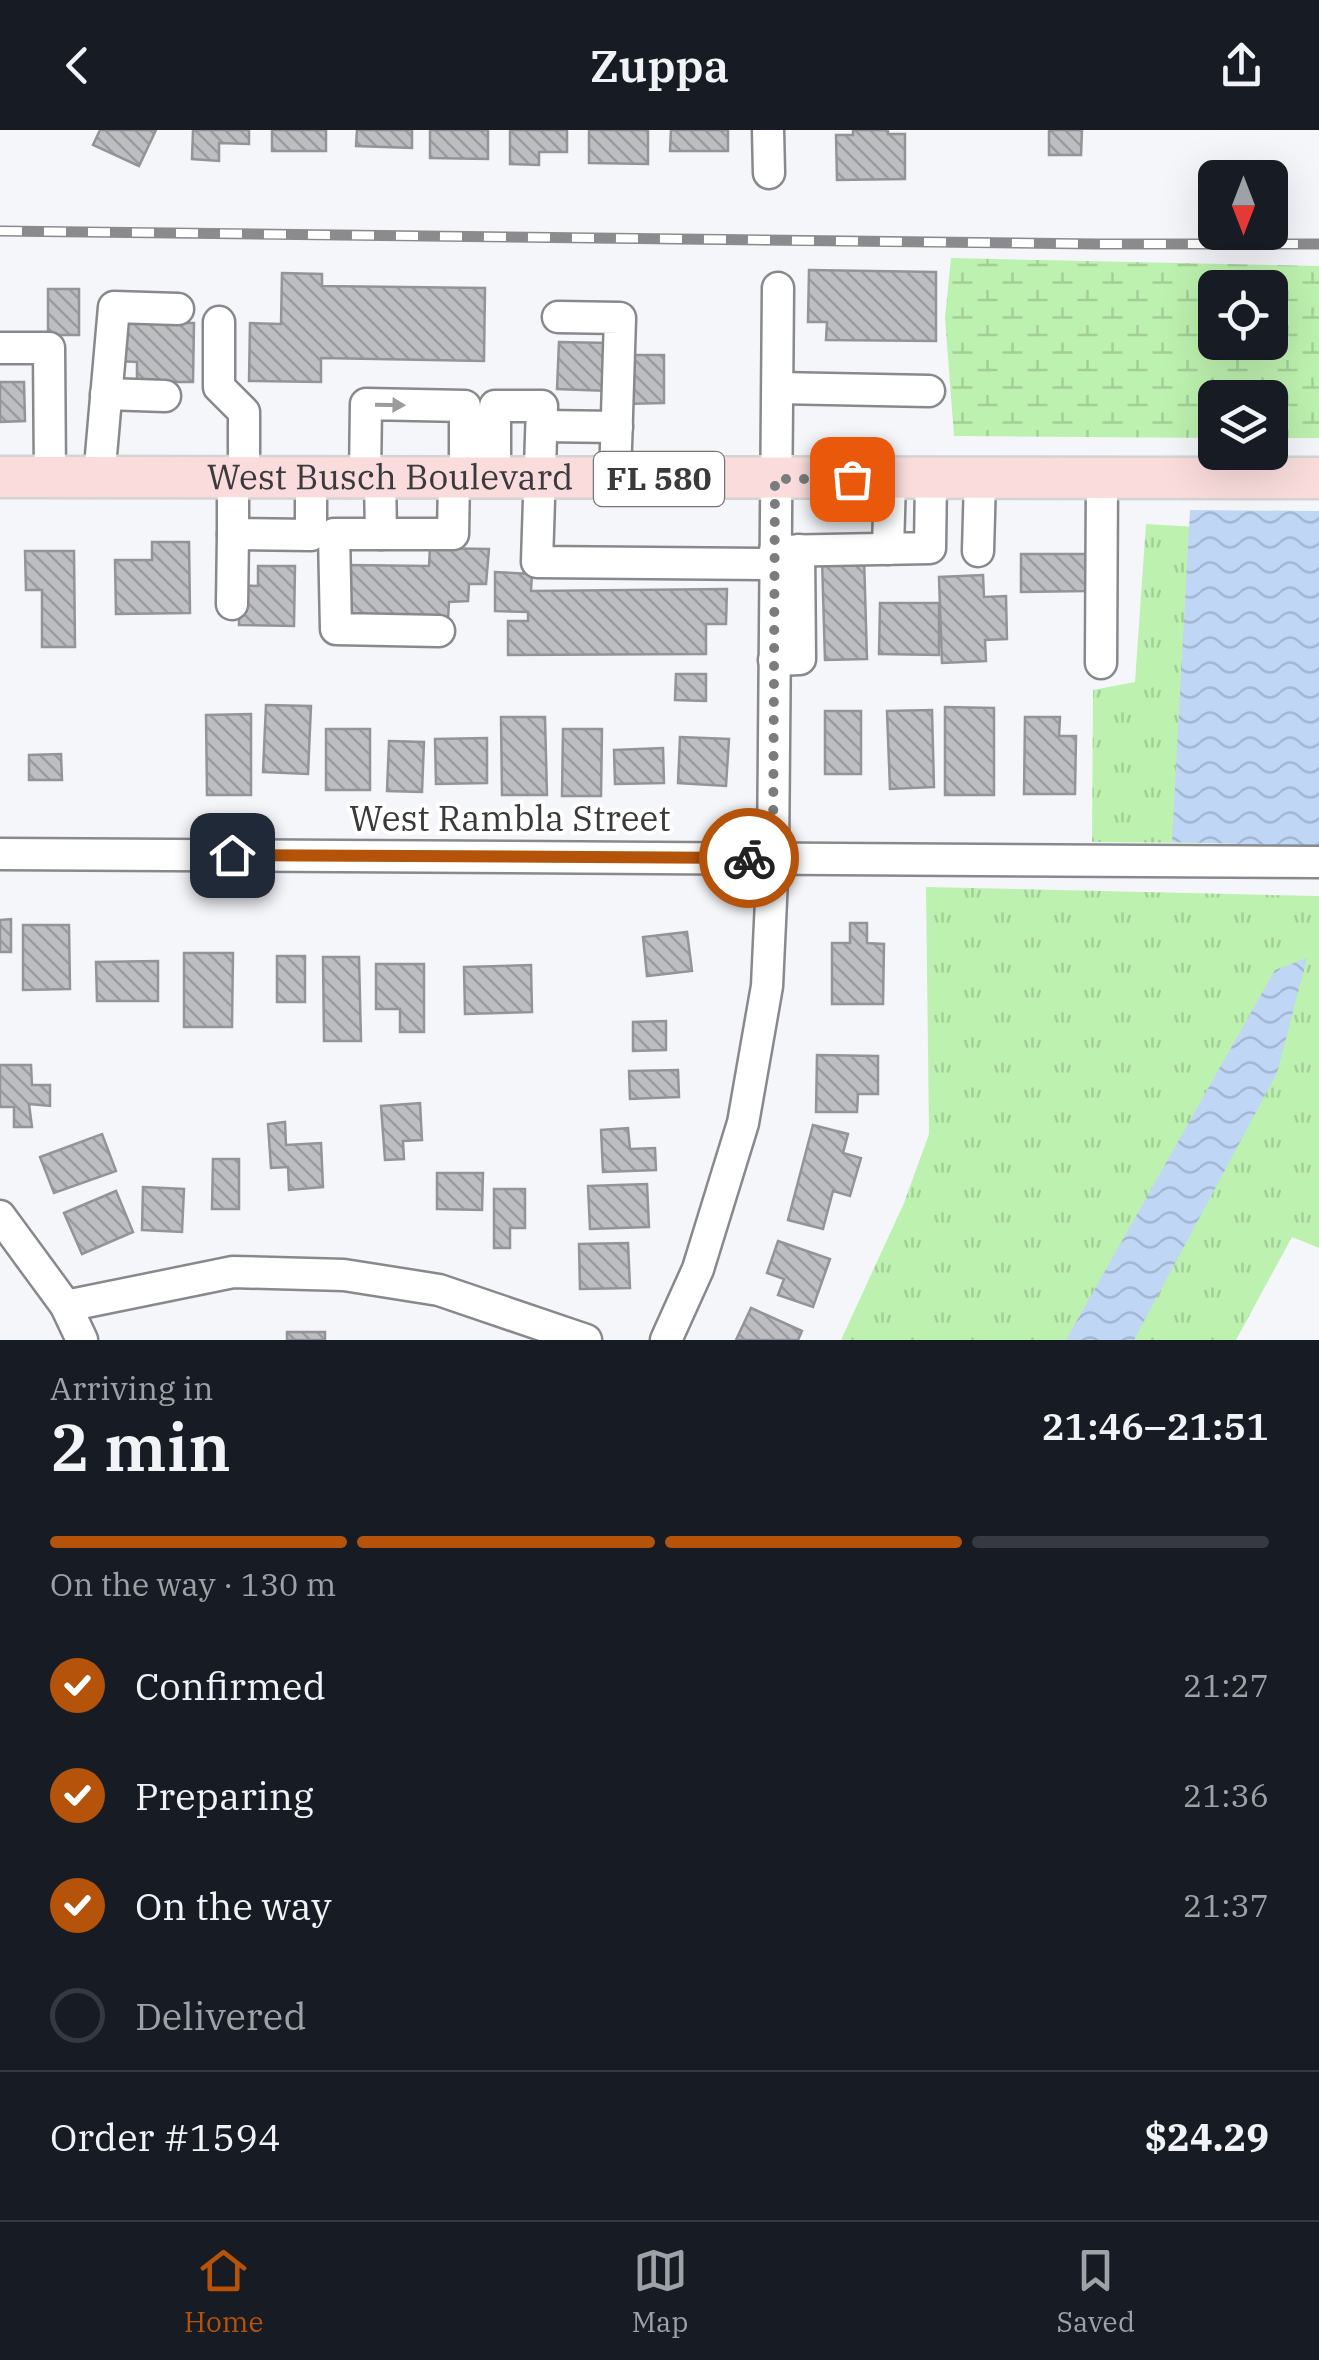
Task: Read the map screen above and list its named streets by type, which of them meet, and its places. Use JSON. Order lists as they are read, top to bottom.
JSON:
{
  "streets": {
    "main road": ["West Busch Boulevard", "FL 580"],
    "street": ["West Rambla Street"]
  },
  "north": "bottom",
  "page": {
    "header": "Zuppa",
    "heading": ["2 min", "Arriving in", "21:46–21:51"],
    "panel": ["Order #1594", "$24.29"],
    "bar": "On the way · 130 m",
    "list": [
      ["Confirmed", "21:27"],
      ["Preparing", "21:36"],
      ["On the way", "21:37"],
      "Delivered"
    ],
    "tabs": ["Home", "Map", "Saved"]
  }
}
